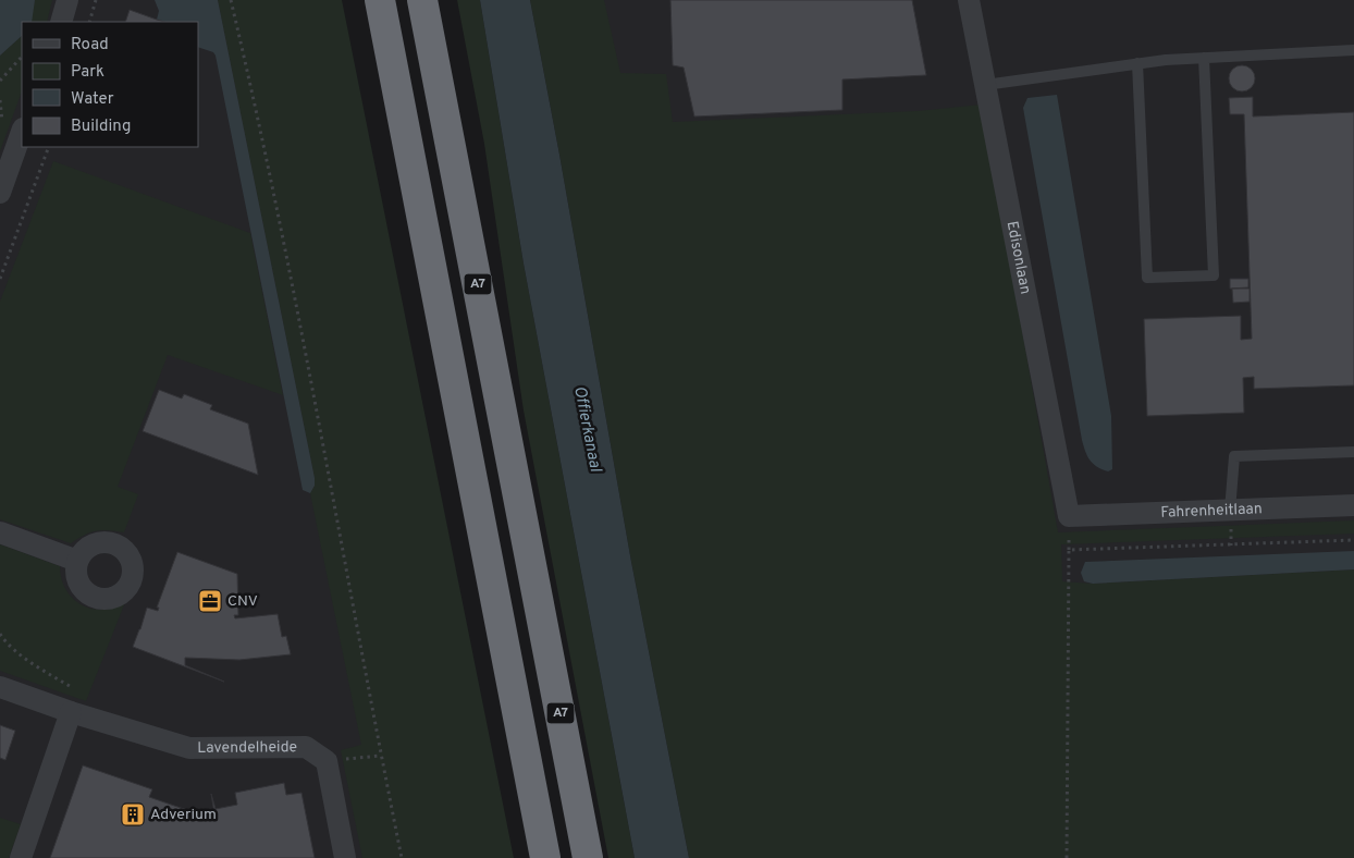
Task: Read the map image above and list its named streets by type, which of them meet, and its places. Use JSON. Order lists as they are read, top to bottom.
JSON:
{
  "streets": {
    "highway": ["A7"],
    "street": ["Edisonlaan", "Fahrenheitlaan", "Lavendelheide"]
  },
  "crossings": [
    ["Edisonlaan", "Fahrenheitlaan"]
  ],
  "water": ["Offierkanaal"],
  "places": {
    "office": ["CNV"],
    "building": ["Adverium"]
  },
  "legend": [
    "Road",
    "Park",
    "Water",
    "Building"
  ]
}
